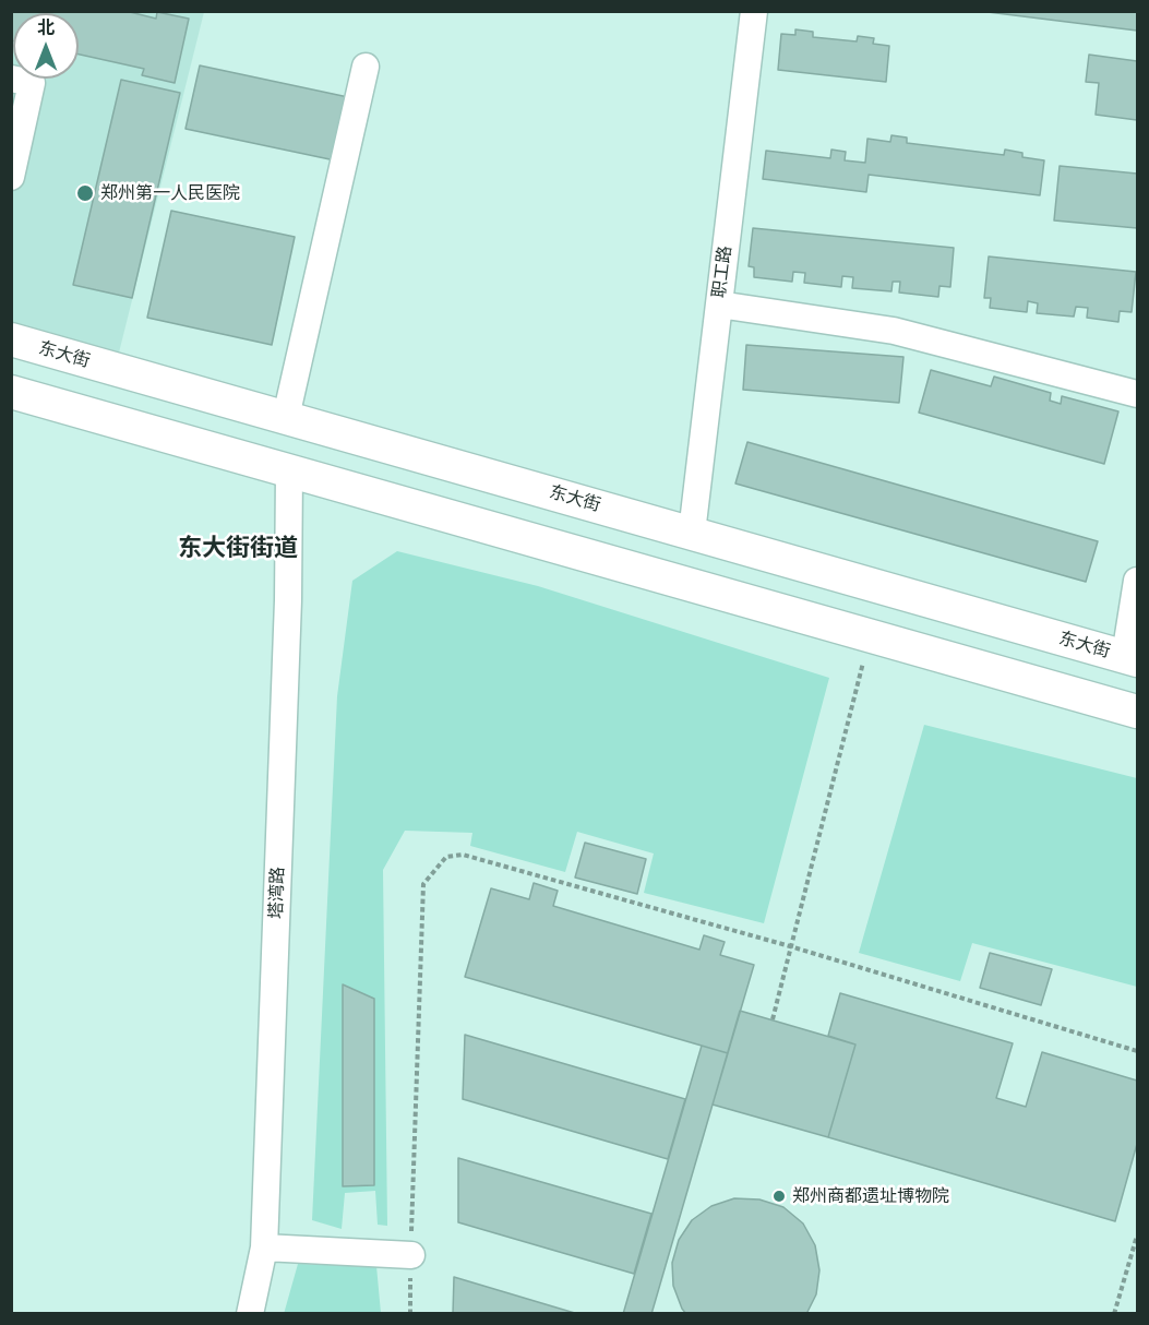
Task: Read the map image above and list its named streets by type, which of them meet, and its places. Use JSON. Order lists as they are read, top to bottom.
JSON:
{
  "streets": {
    "main road": ["东大街"],
    "street": ["职工路", "塔湾路"]
  },
  "crossings": [
    ["职工路", "东大街"]
  ],
  "districts": ["东大街街道"],
  "places": ["郑州第一人民医院", "郑州商都遗址博物院"],
  "north": "top"
}
